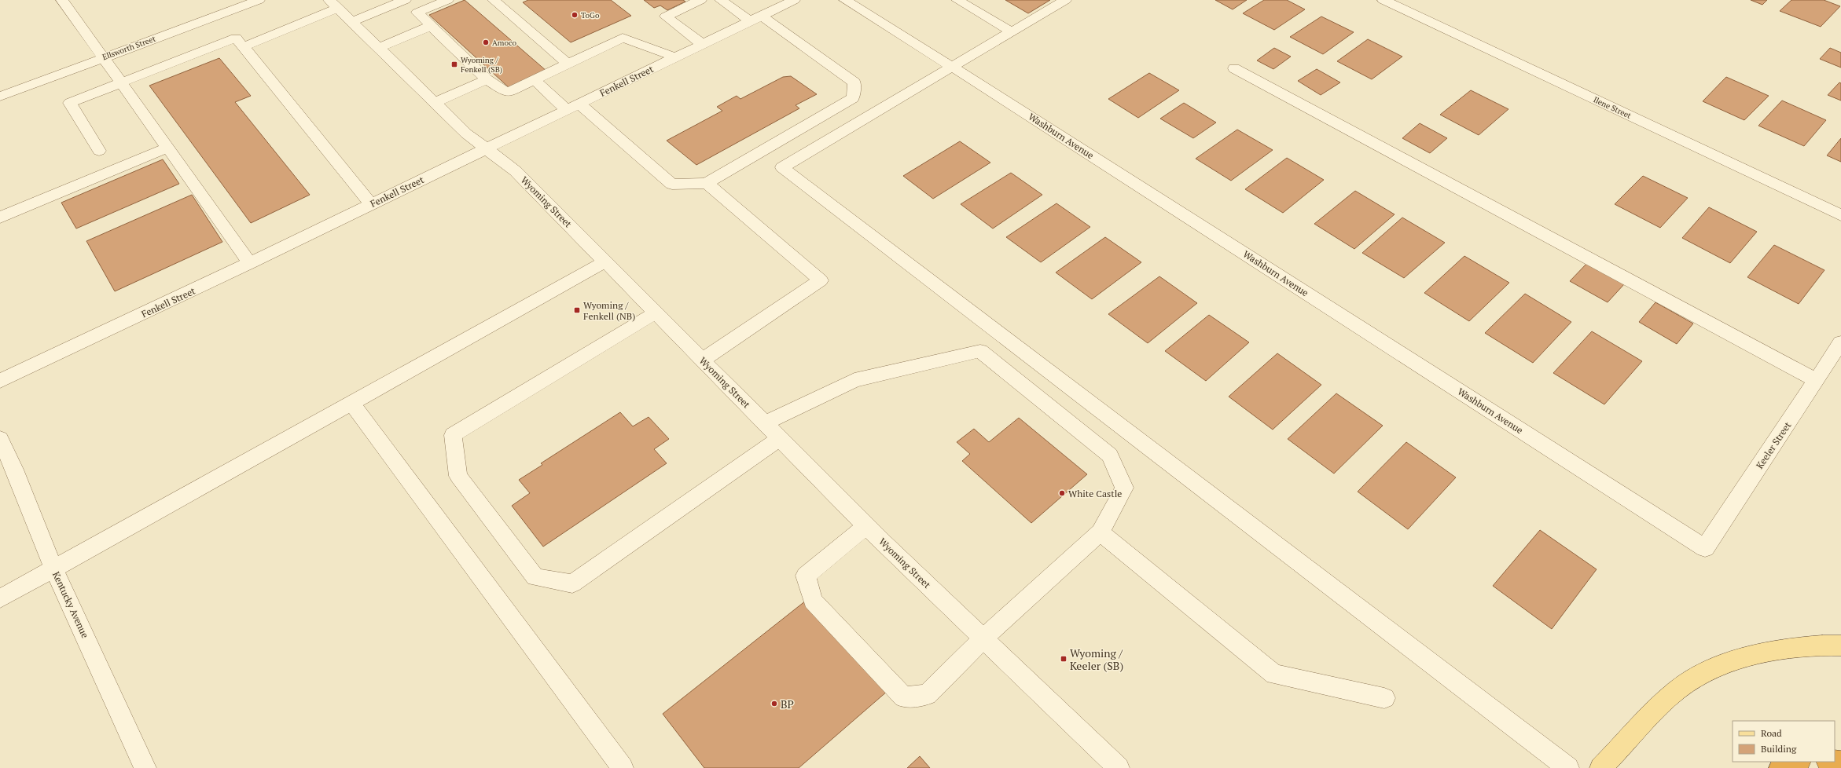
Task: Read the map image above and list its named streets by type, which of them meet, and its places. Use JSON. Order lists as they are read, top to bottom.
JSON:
{
  "streets": {
    "street": [
      "Ellsworth Street",
      "Fenkell Street",
      "Ilene Street",
      "Washburn Avenue",
      "Wyoming Street",
      "Keeler Street",
      "Kentucky Avenue"
    ]
  },
  "crossings": [
    ["Fenkell Street", "Wyoming Street"],
    ["Washburn Avenue", "Keeler Street"]
  ],
  "places": {
    "other": [
      "ToGo",
      "Amoco",
      "White Castle",
      "BP"
    ],
    "transit": ["Wyoming / Fenkell (SB)", "Wyoming / Fenkell (NB)", "Wyoming / Keeler (SB)"]
  },
  "legend": ["Road", "Building"]
}
